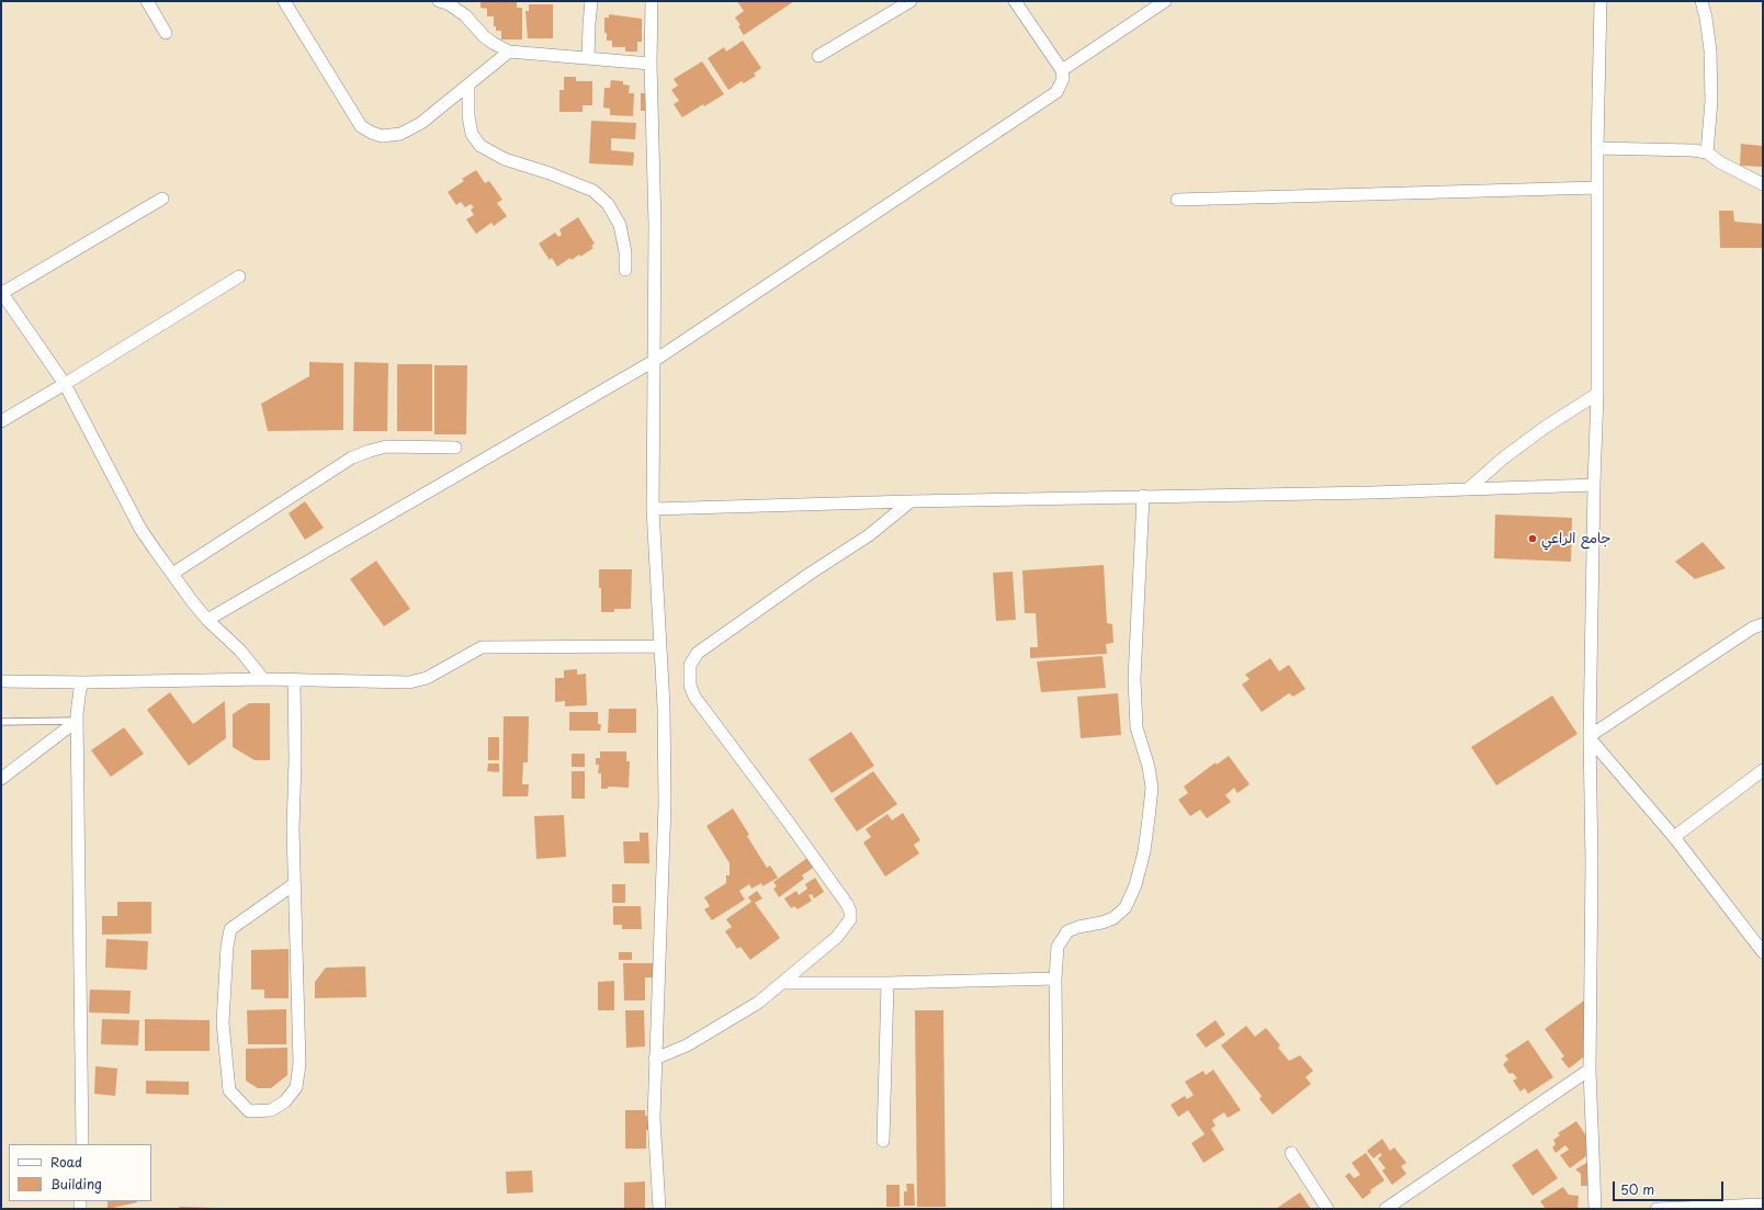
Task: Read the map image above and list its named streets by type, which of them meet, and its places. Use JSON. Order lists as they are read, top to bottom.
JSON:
{
  "places": ["جامع الراعي"],
  "legend": ["Road", "Building"],
  "scale_bar": "50 m"
}
